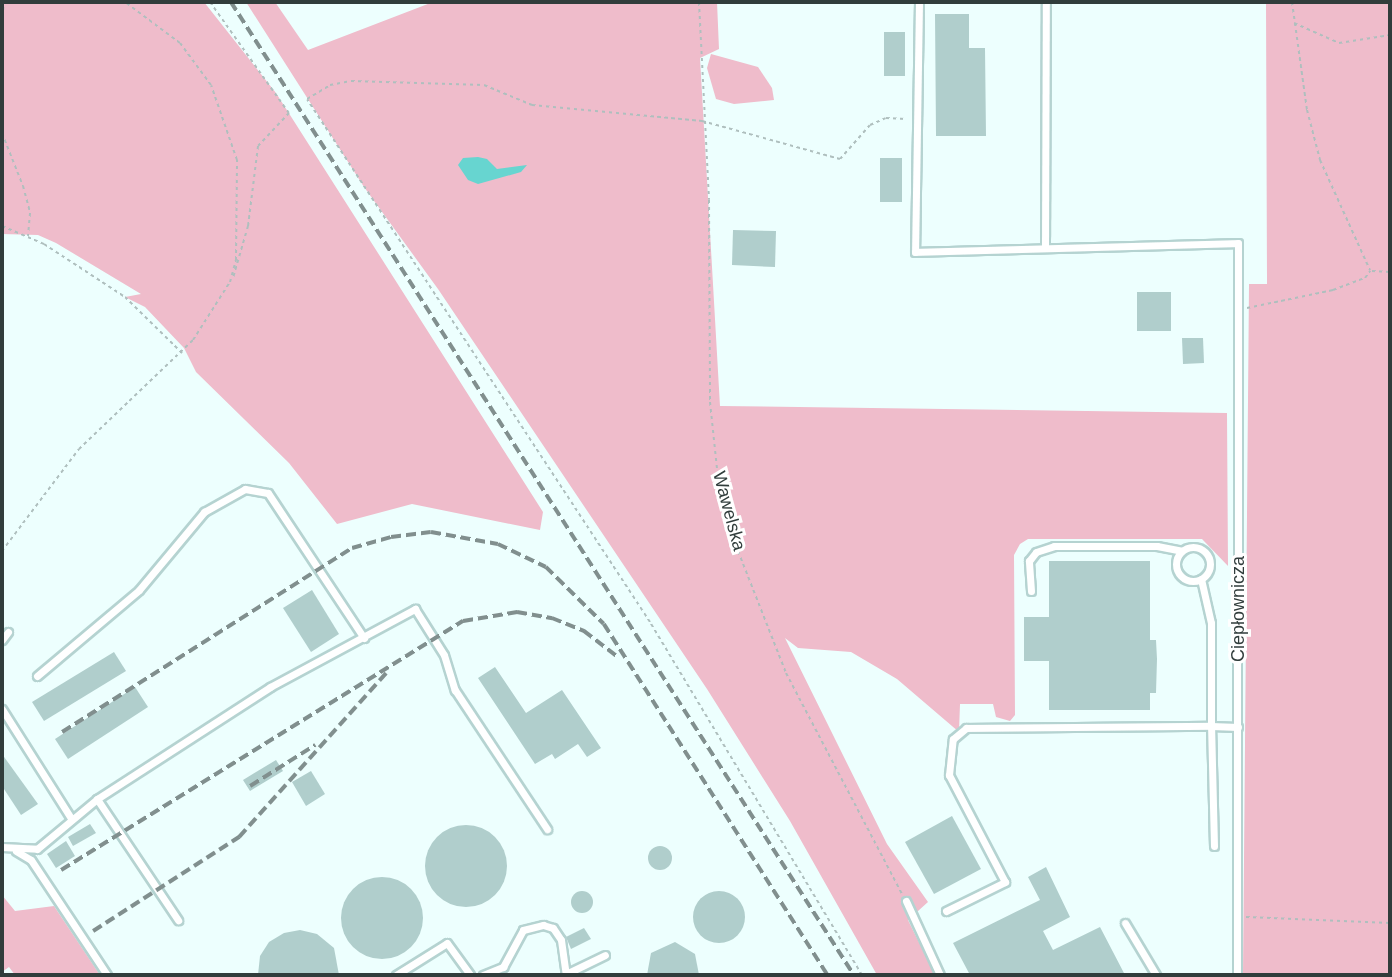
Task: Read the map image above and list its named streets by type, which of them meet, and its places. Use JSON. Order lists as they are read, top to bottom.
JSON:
{
  "streets": {
    "lane": ["Ciepłownicza"],
    "path": ["Wawelska"]
  }
}
